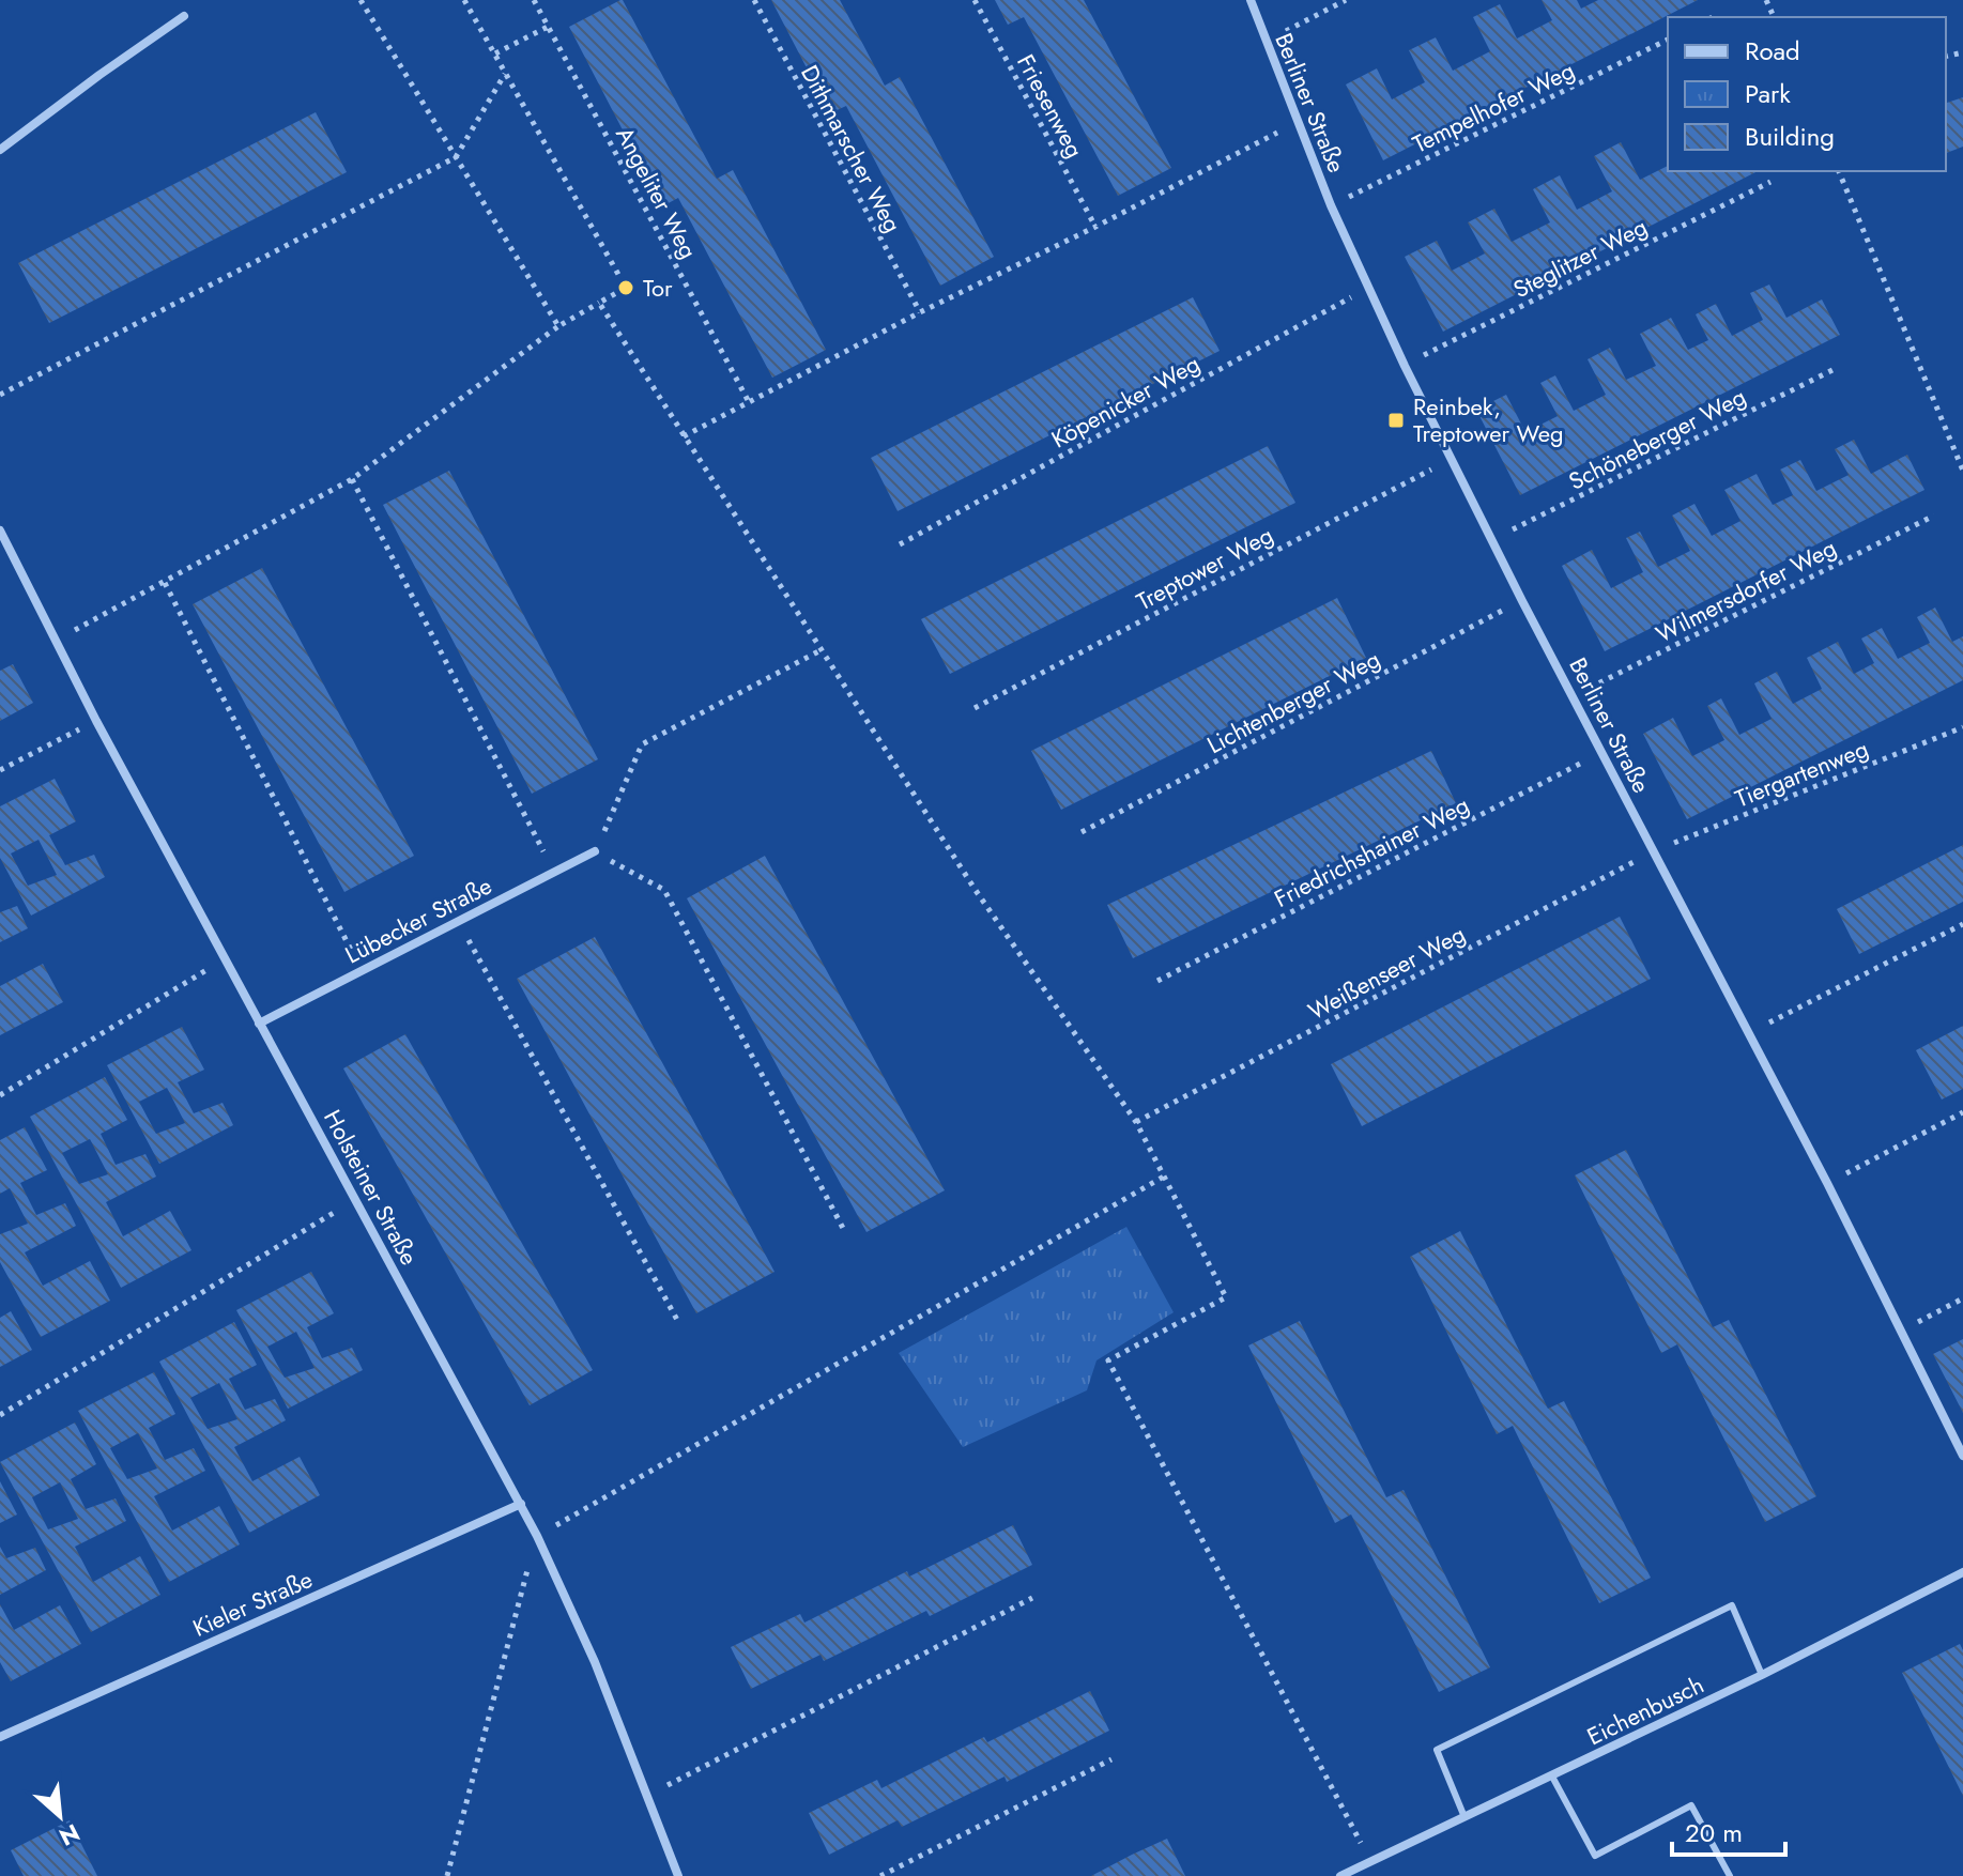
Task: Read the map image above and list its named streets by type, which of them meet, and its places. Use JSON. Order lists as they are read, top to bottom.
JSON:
{
  "streets": {
    "street": [
      "Berliner Straße",
      "Lübecker Straße",
      "Holsteiner Straße",
      "Kieler Straße",
      "Eichenbusch"
    ],
    "path": [
      "Friesenweg",
      "Tempelhofer Weg",
      "Dithmarscher Weg",
      "Angeliter Weg",
      "Steglitzer Weg",
      "Köpenicker Weg",
      "Schöneberger Weg",
      "Treptower Weg",
      "Wilmersdorfer Weg",
      "Lichtenberger Weg",
      "Tiergartenweg",
      "Friedrichshainer Weg",
      "Weißenseer Weg"
    ]
  },
  "crossings": [
    ["Berliner Straße", "Tempelhofer Weg"],
    ["Berliner Straße", "Steglitzer Weg"],
    ["Berliner Straße", "Köpenicker Weg"],
    ["Berliner Straße", "Schöneberger Weg"],
    ["Berliner Straße", "Treptower Weg"],
    ["Berliner Straße", "Wilmersdorfer Weg"],
    ["Berliner Straße", "Lichtenberger Weg"],
    ["Berliner Straße", "Tiergartenweg"],
    ["Berliner Straße", "Friedrichshainer Weg"],
    ["Berliner Straße", "Weißenseer Weg"],
    ["Tiergartenweg", "Weißenseer Weg"],
    ["Lübecker Straße", "Holsteiner Straße"],
    ["Holsteiner Straße", "Kieler Straße"]
  ],
  "places": {
    "other": ["Tor"],
    "transit": ["Reinbek, Treptower Weg"]
  },
  "legend": ["Road", "Park", "Building"],
  "scale_bar": "20 m",
  "north": "bottom right"
}
